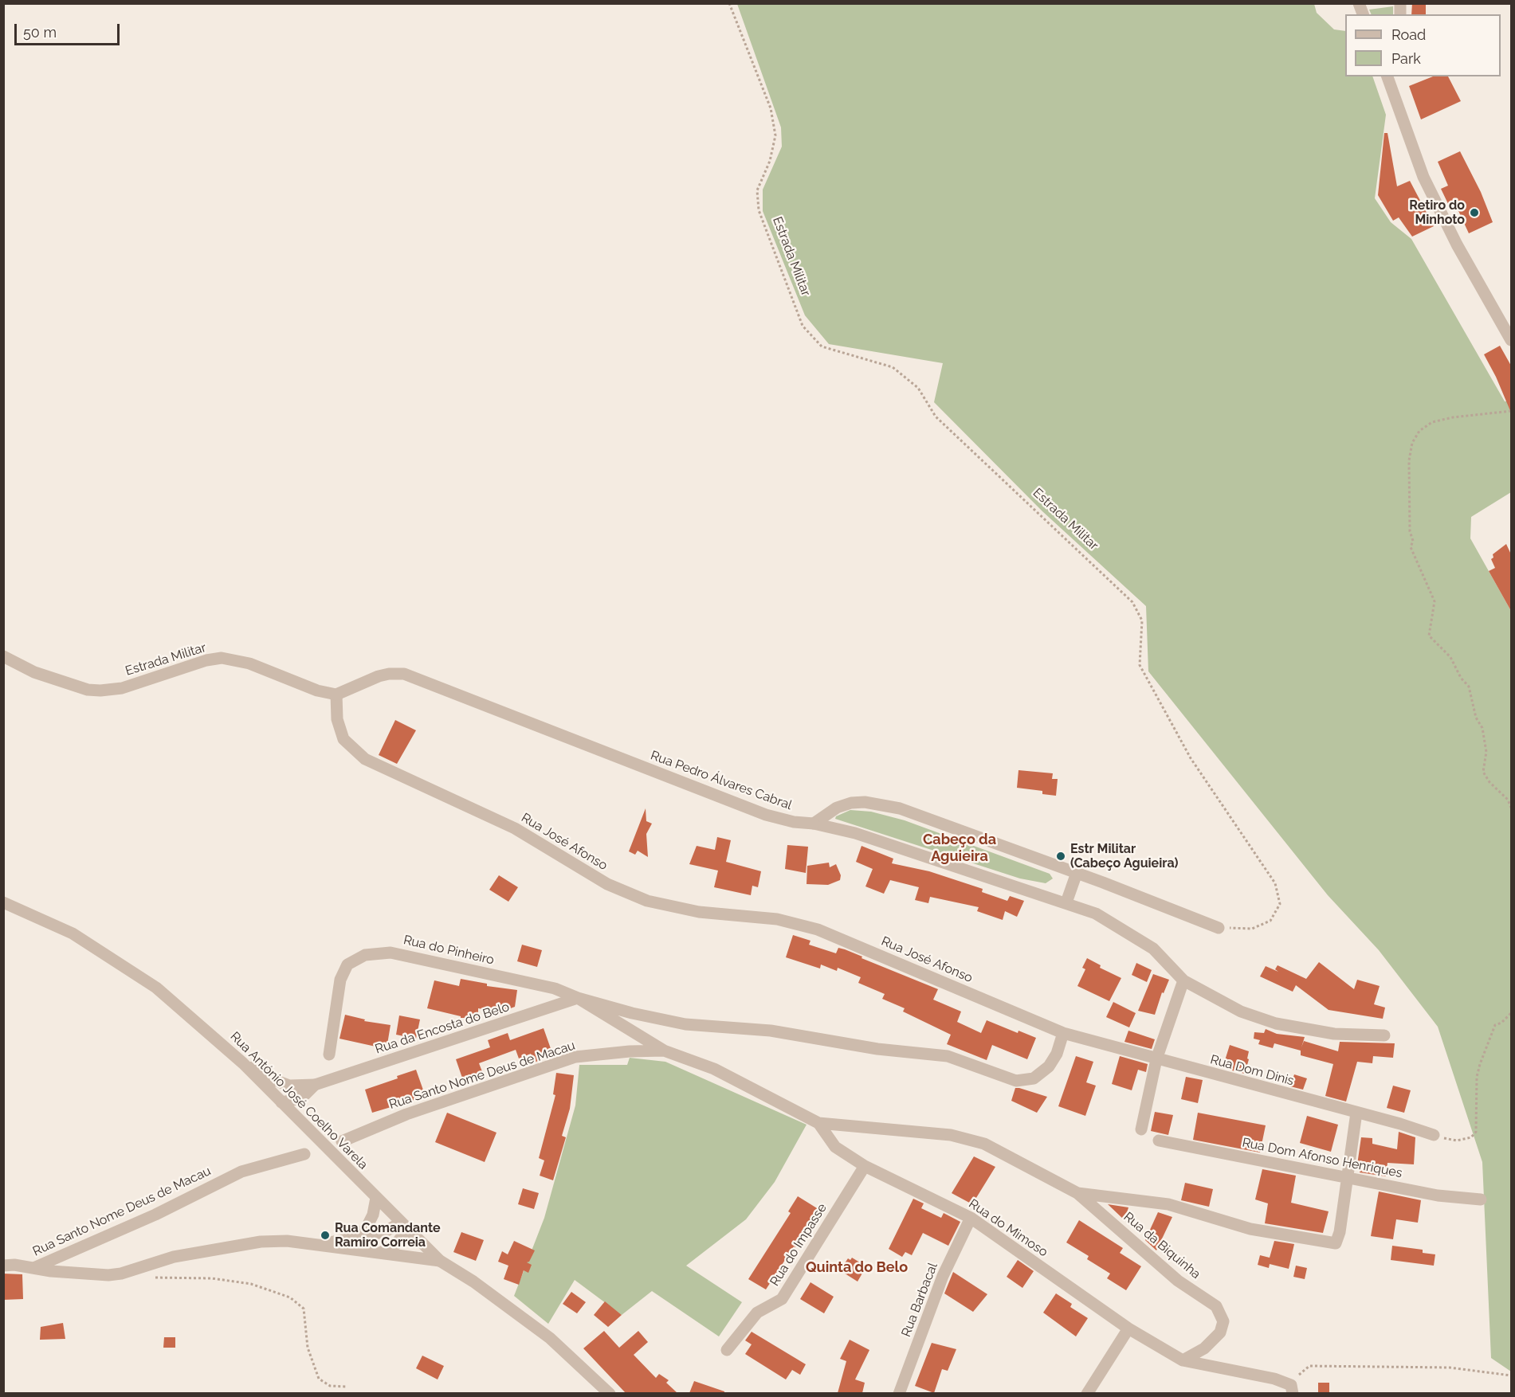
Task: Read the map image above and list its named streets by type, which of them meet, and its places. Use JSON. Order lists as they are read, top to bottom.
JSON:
{
  "streets": {
    "street": [
      "Estrada Militar",
      "Rua Pedro Álvares Cabral",
      "Rua José Afonso",
      "Rua do Pinheiro",
      "Rua da Encosta do Belo",
      "Rua Dom Dinis",
      "Rua Santo Nome Deus de Macau",
      "Rua António José Coelho Varela",
      "Rua Dom Afonso Henriques",
      "Rua do Mimoso",
      "Rua do Impasse",
      "Rua da Biquinha",
      "Rua Barbacal"
    ]
  },
  "crossings": [
    ["Estrada Militar", "Rua Pedro Álvares Cabral"],
    ["Estrada Militar", "Rua José Afonso"],
    ["Rua Pedro Álvares Cabral", "Rua José Afonso"],
    ["Rua José Afonso", "Rua Dom Dinis"],
    ["Rua do Pinheiro", "Rua da Encosta do Belo"],
    ["Rua do Mimoso", "Rua do Impasse"],
    ["Rua do Mimoso", "Rua da Biquinha"],
    ["Rua do Mimoso", "Rua Barbacal"]
  ],
  "districts": ["Cabeço da Aguieira", "Quinta do Belo"],
  "places": ["Retiro do Minhoto", "Estr Militar (Cabeço Aguieira)", "Rua Comandante Ramiro Correia"],
  "legend": ["Road", "Park"],
  "scale_bar": "50 m"
}
